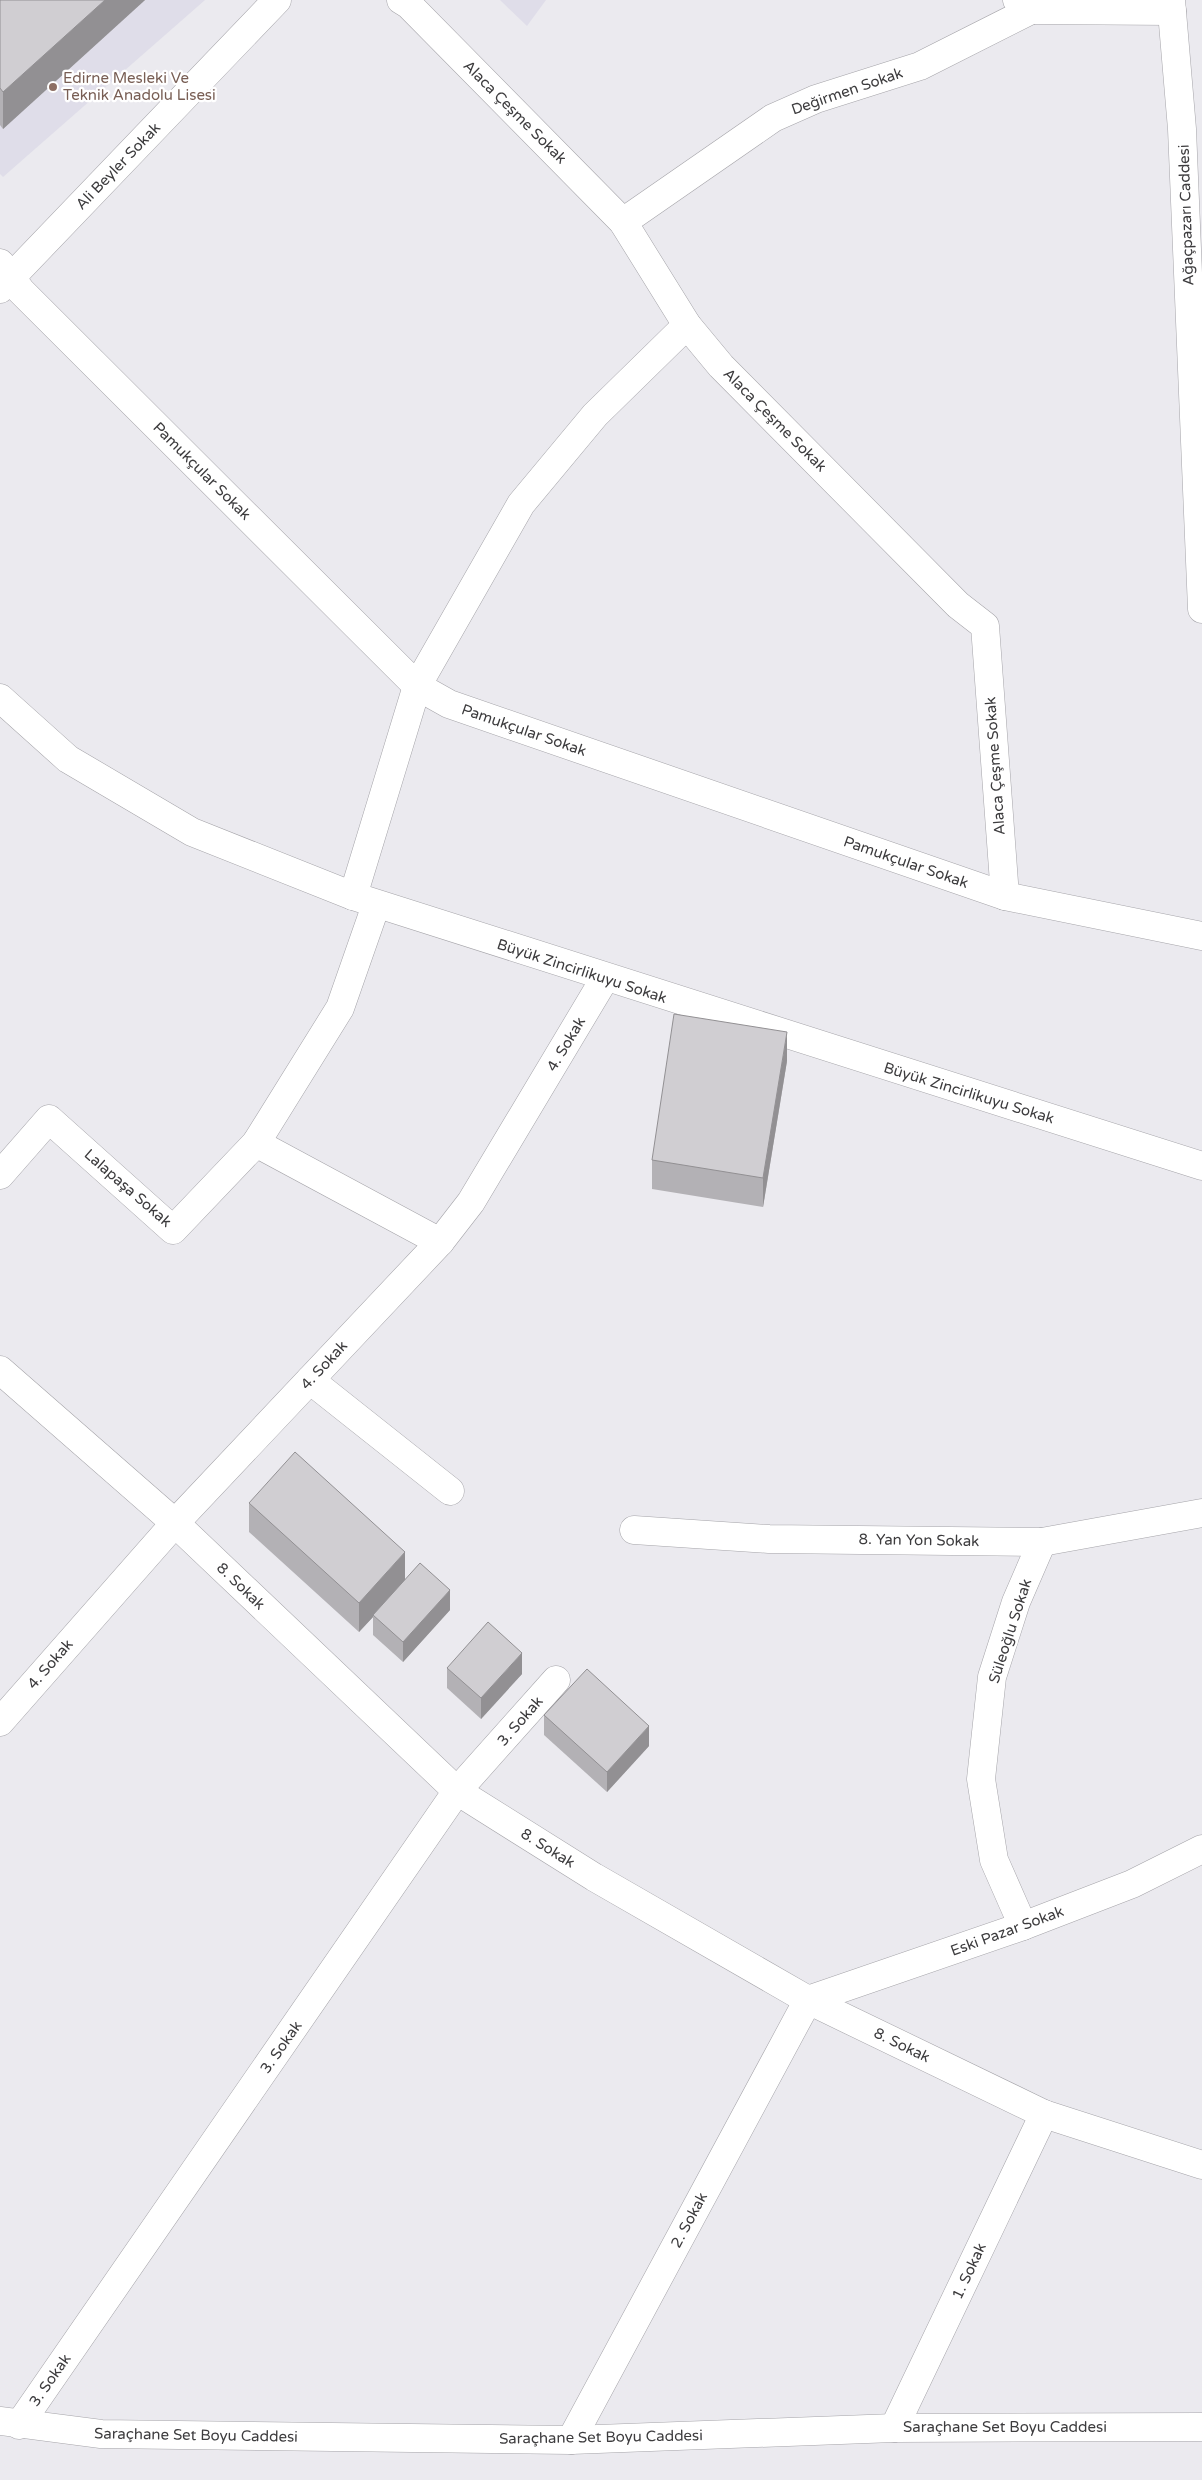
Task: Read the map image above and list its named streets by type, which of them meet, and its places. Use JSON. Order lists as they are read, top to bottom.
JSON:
{
  "streets": {
    "street": [
      "Değirmen Sokak",
      "Alaca Çeşme Sokak",
      "Ali Beyler Sokak",
      "Ağaçpazarı Caddesi",
      "Pamukçular Sokak",
      "Büyük Zincirlikuyu Sokak",
      "4. Sokak",
      "Lalapaşa Sokak",
      "8. Yan Yon Sokak",
      "8. Sokak",
      "Süleoğlu Sokak",
      "3. Sokak",
      "Eski Pazar Sokak",
      "2. Sokak",
      "1. Sokak",
      "Saraçhane Set Boyu Caddesi"
    ]
  },
  "crossings": [
    ["Değirmen Sokak", "Alaca Çeşme Sokak"],
    ["Alaca Çeşme Sokak", "Pamukçular Sokak"],
    ["Alaca Çeşme Sokak", "Lalapaşa Sokak"],
    ["Ali Beyler Sokak", "Pamukçular Sokak"],
    ["Pamukçular Sokak", "Lalapaşa Sokak"],
    ["Büyük Zincirlikuyu Sokak", "4. Sokak"],
    ["Büyük Zincirlikuyu Sokak", "Lalapaşa Sokak"],
    ["4. Sokak", "8. Sokak"],
    ["8. Yan Yon Sokak", "Süleoğlu Sokak"],
    ["8. Sokak", "3. Sokak"],
    ["8. Sokak", "Eski Pazar Sokak"],
    ["8. Sokak", "2. Sokak"],
    ["8. Sokak", "1. Sokak"],
    ["Süleoğlu Sokak", "Eski Pazar Sokak"],
    ["3. Sokak", "Saraçhane Set Boyu Caddesi"],
    ["Eski Pazar Sokak", "2. Sokak"],
    ["2. Sokak", "Saraçhane Set Boyu Caddesi"],
    ["1. Sokak", "Saraçhane Set Boyu Caddesi"]
  ],
  "places": ["Edirne Mesleki Ve Teknik Anadolu Lisesi"]
}
